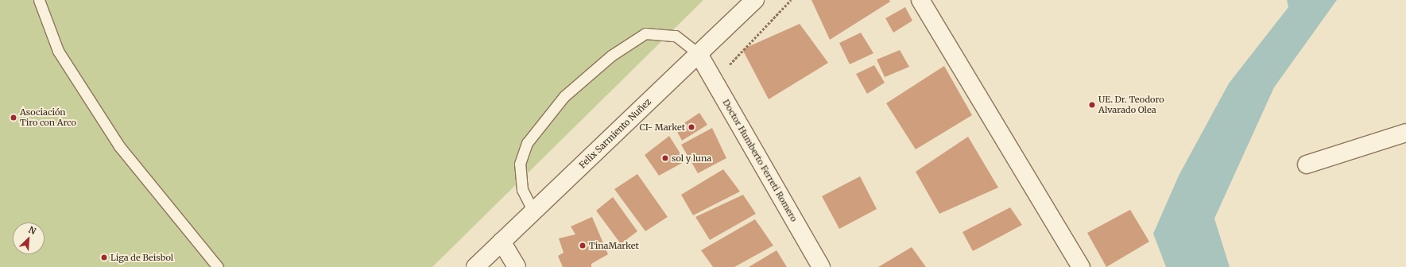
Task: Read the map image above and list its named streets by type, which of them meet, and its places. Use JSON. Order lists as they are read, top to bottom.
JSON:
{
  "streets": {
    "street": ["Felix Sarmiento Nuñez", "Doctor Humberto Ferreti Romero"]
  },
  "crossings": [
    ["Felix Sarmiento Nuñez", "Doctor Humberto Ferreti Romero"]
  ],
  "places": [
    "UE. Dr. Teodoro Alvarado Olea",
    "Asociación Tiro con Arco",
    "CI- Market",
    "sol y luna",
    "TinaMarket",
    "Liga de Beisbol"
  ],
  "north": "top right"
}
